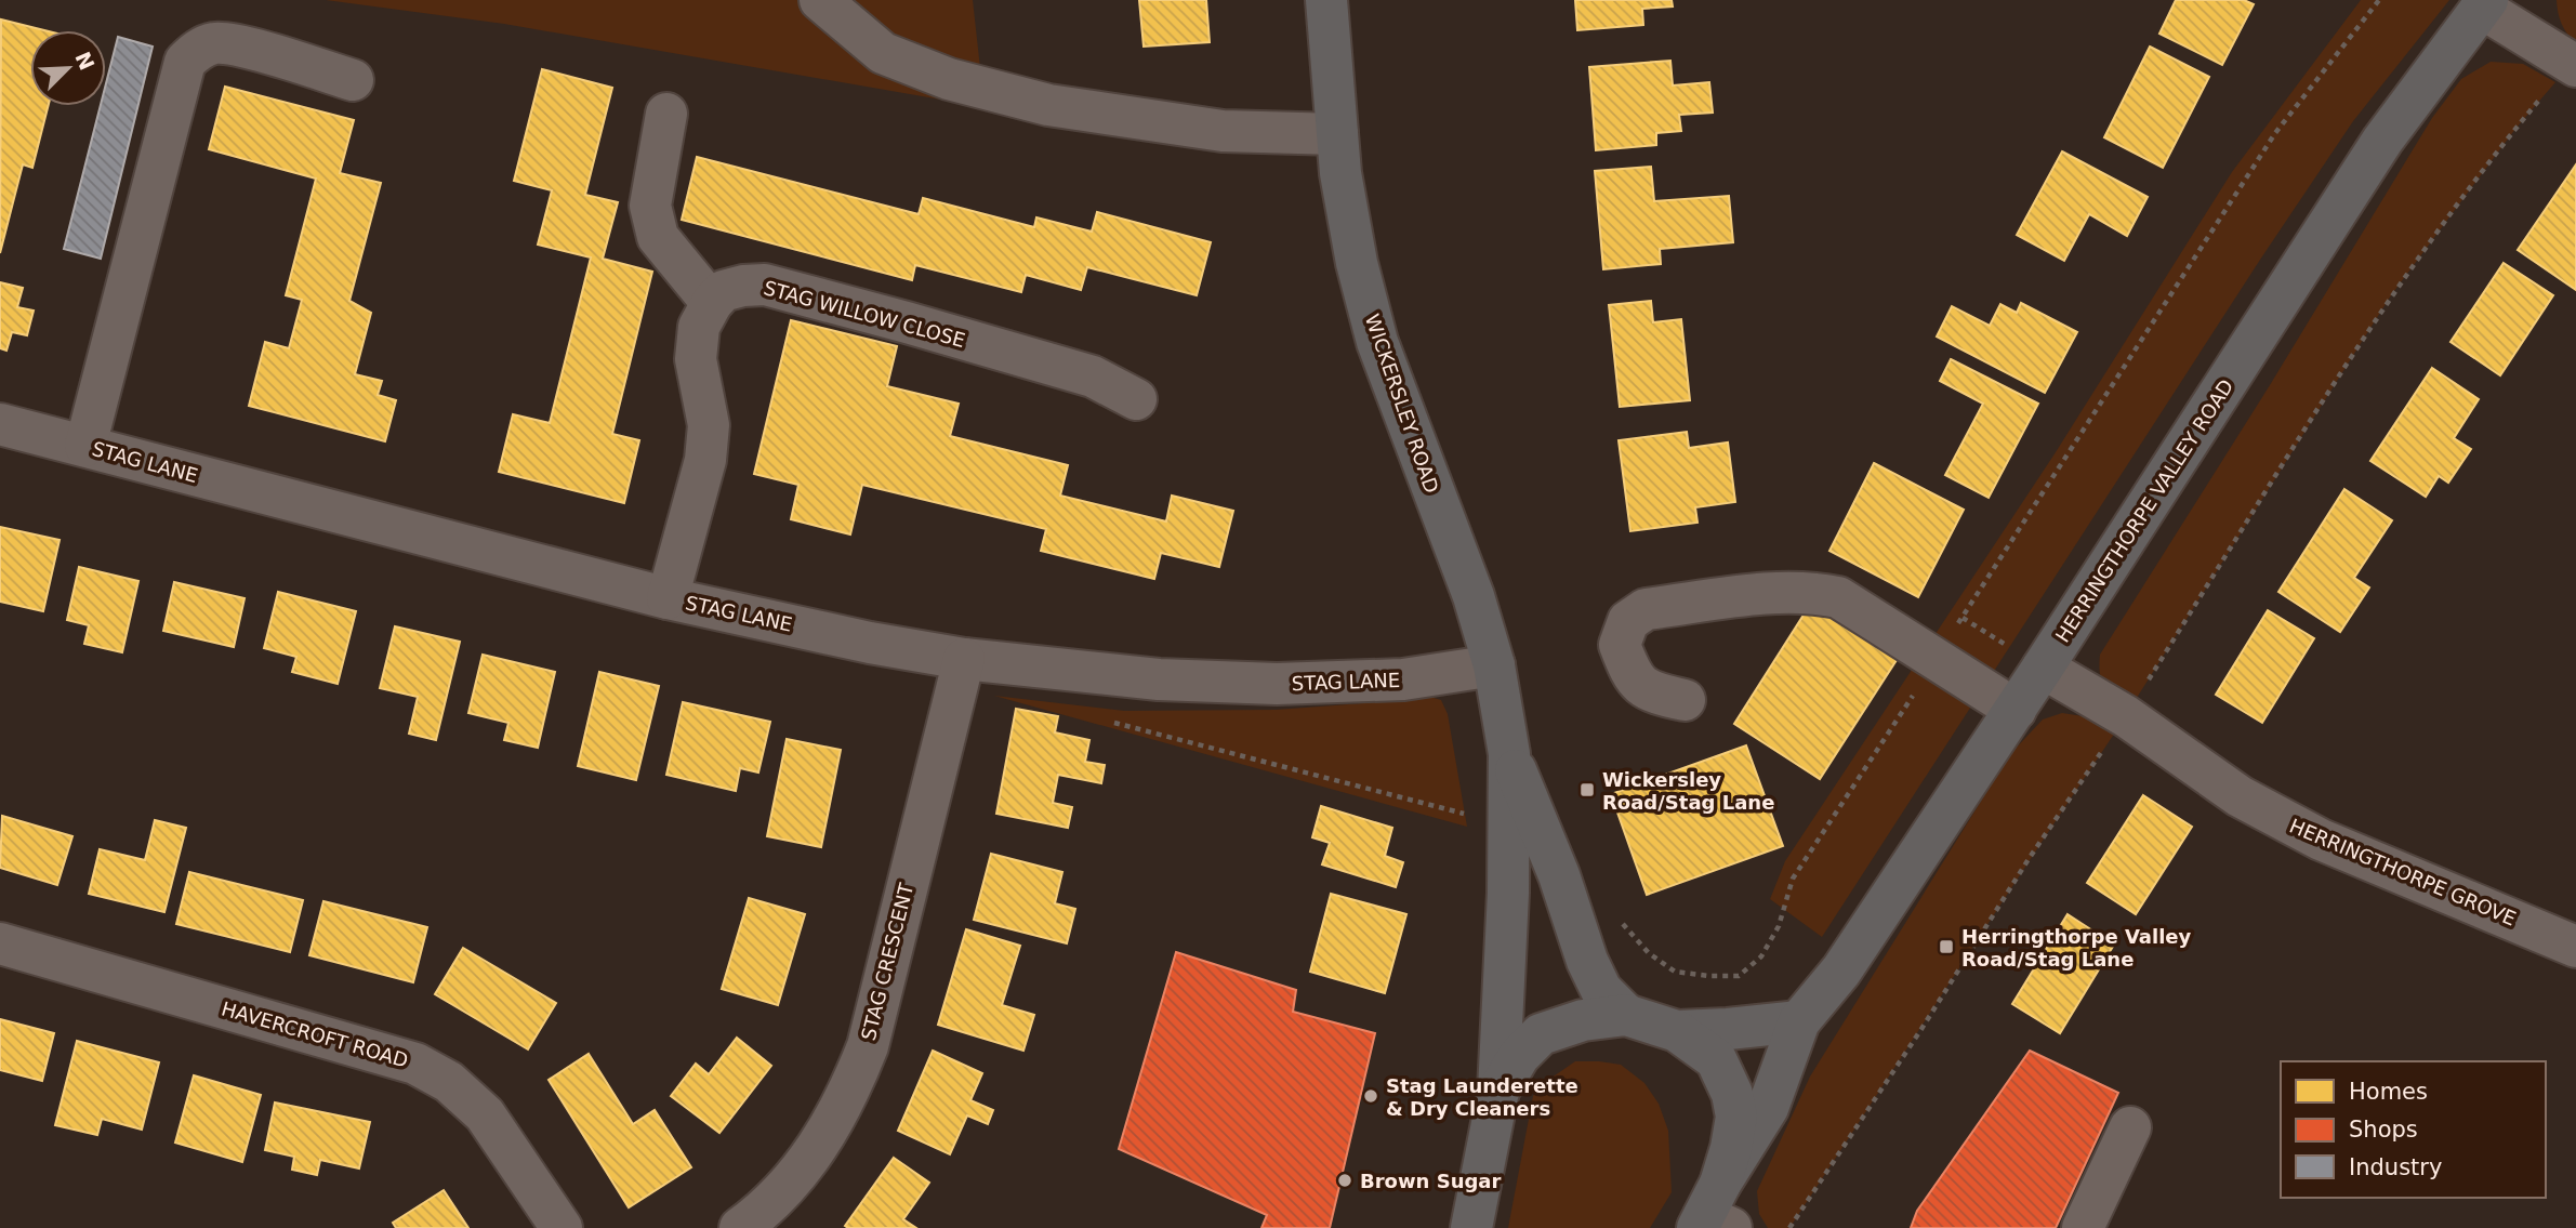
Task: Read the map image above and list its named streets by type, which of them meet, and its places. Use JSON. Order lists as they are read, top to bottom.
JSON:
{
  "streets": {
    "main road": ["WICKERSLEY ROAD", "HERRINGTHORPE VALLEY ROAD"],
    "street": [
      "STAG WILLOW CLOSE",
      "STAG LANE",
      "HERRINGTHORPE GROVE",
      "STAG CRESCENT",
      "HAVERCROFT ROAD"
    ]
  },
  "crossings": [
    ["WICKERSLEY ROAD", "STAG LANE"],
    ["STAG LANE", "STAG CRESCENT"],
    ["HERRINGTHORPE VALLEY ROAD", "HERRINGTHORPE GROVE"]
  ],
  "places": {
    "transit": ["Wickersley Road/Stag Lane", "Herringthorpe Valley Road/Stag Lane"],
    "other": ["Stag Launderette & Dry Cleaners", "Brown Sugar"]
  },
  "legend": ["Homes", "Shops", "Industry"],
  "north": "top right"
}
